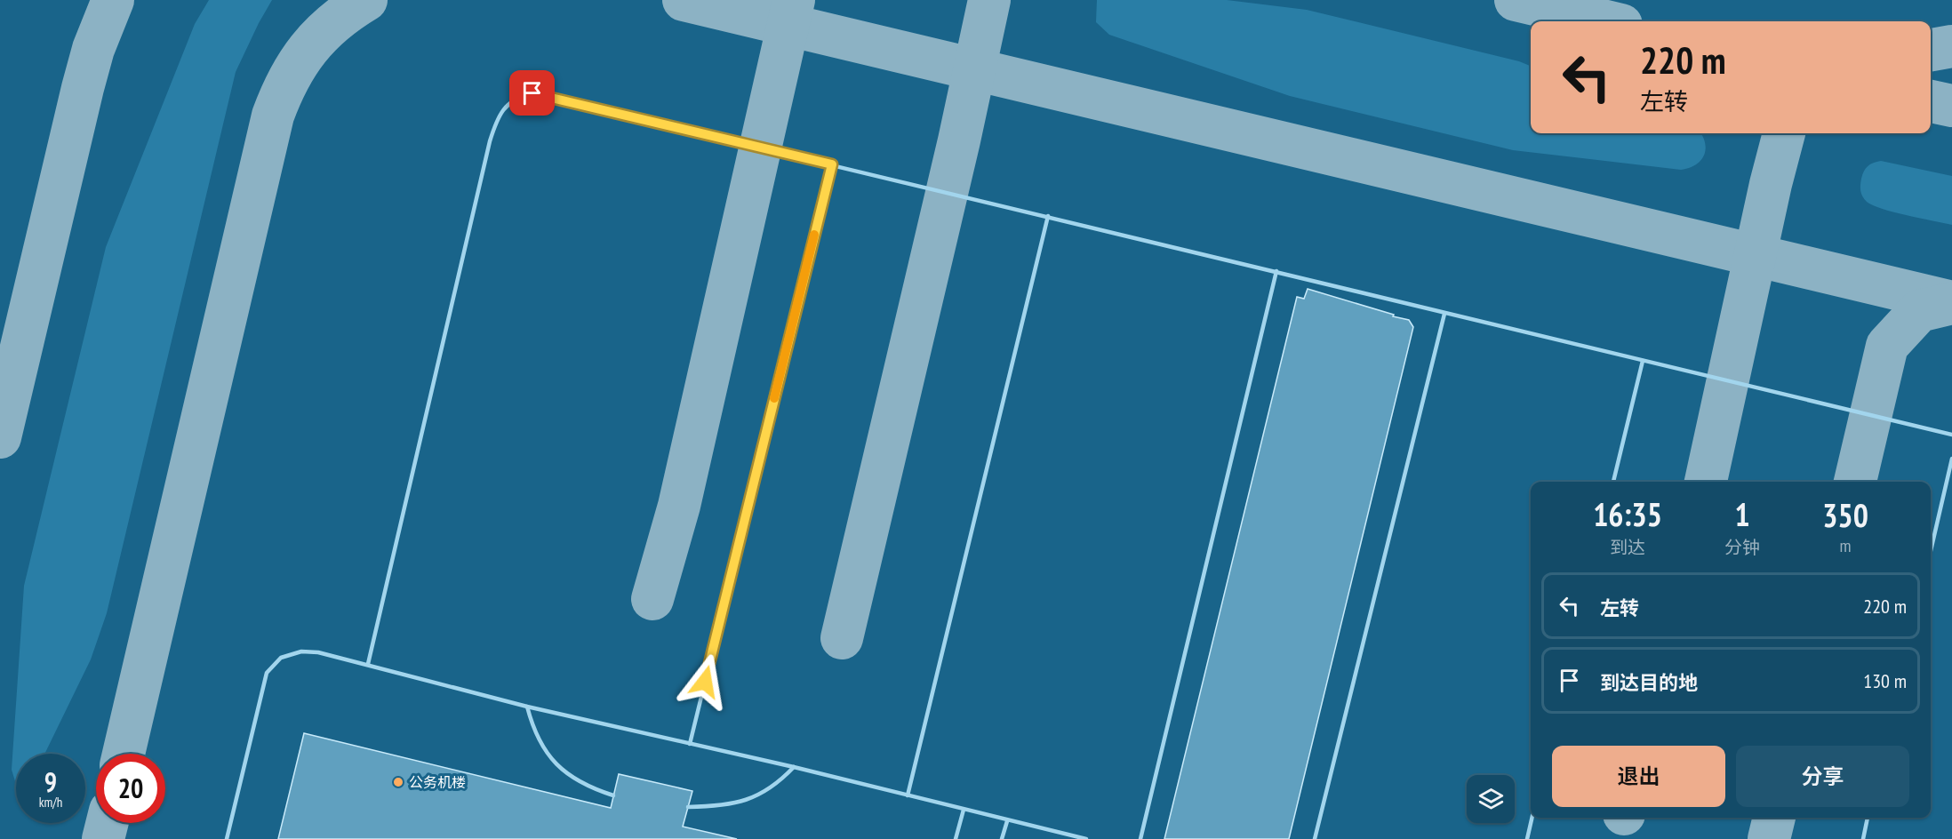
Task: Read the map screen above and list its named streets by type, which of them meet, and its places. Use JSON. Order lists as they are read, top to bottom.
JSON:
{
  "places": ["公务机楼"],
  "page": {
    "turn": ["220 m", "左转"],
    "eta": [
      "16:35",
      "到达",
      "1",
      "分钟",
      "350",
      "m"
    ],
    "list": [
      {
        "name": "左转",
        "value": "220 m"
      },
      {
        "name": "到达目的地",
        "value": "130 m"
      }
    ],
    "buttons": ["退出", "分享"],
    "speed": "9 km/h",
    "limit": "20"
  }
}
